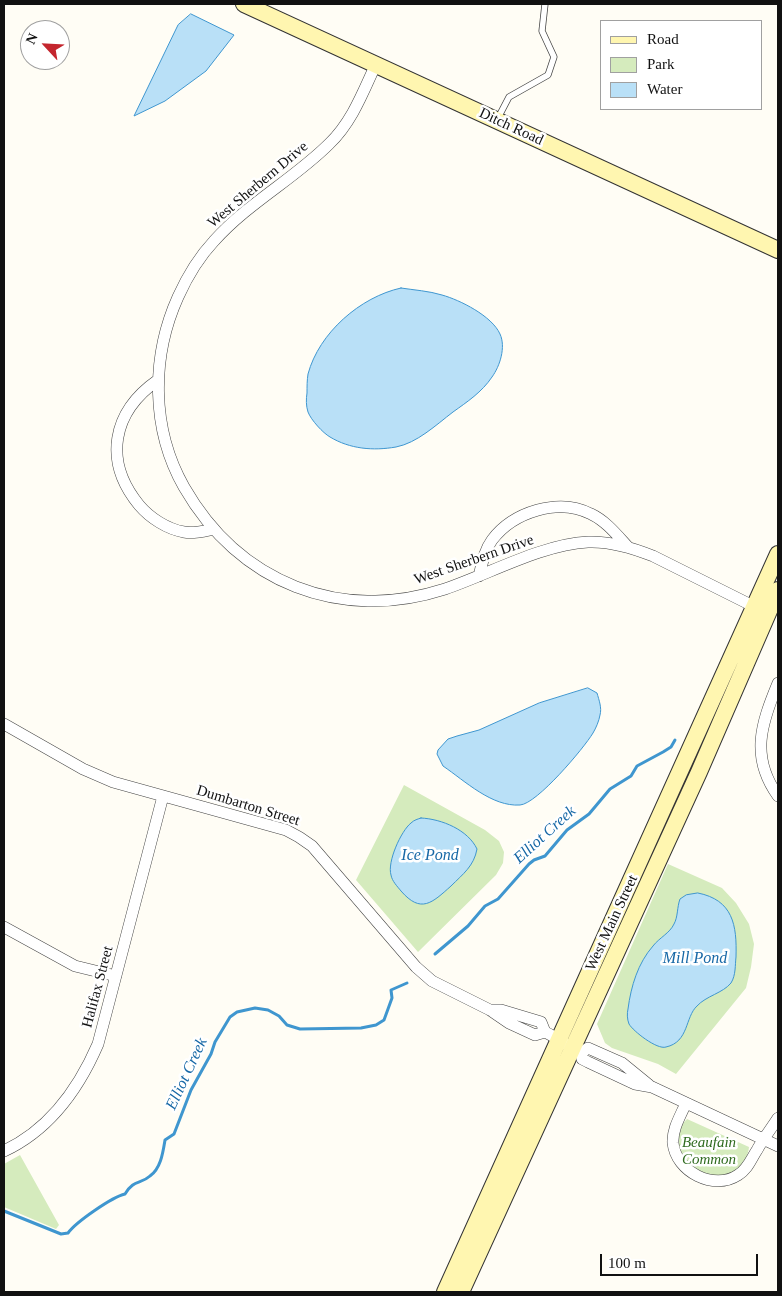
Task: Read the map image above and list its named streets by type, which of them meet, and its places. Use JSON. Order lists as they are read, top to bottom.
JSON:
{
  "streets": {
    "street": [
      "Ditch Road",
      "West Sherbern Drive",
      "Dumbarton Street",
      "West Main Street",
      "Halifax Street"
    ]
  },
  "crossings": [
    ["Ditch Road", "West Sherbern Drive"],
    ["West Sherbern Drive", "West Main Street"],
    ["Dumbarton Street", "West Main Street"],
    ["Dumbarton Street", "Halifax Street"]
  ],
  "water": ["Elliot Creek", "Ice Pond", "Mill Pond"],
  "parks": ["Beaufain Common"],
  "legend": ["Road", "Park", "Water"],
  "scale_bar": "100 m",
  "north": "top left"
}
